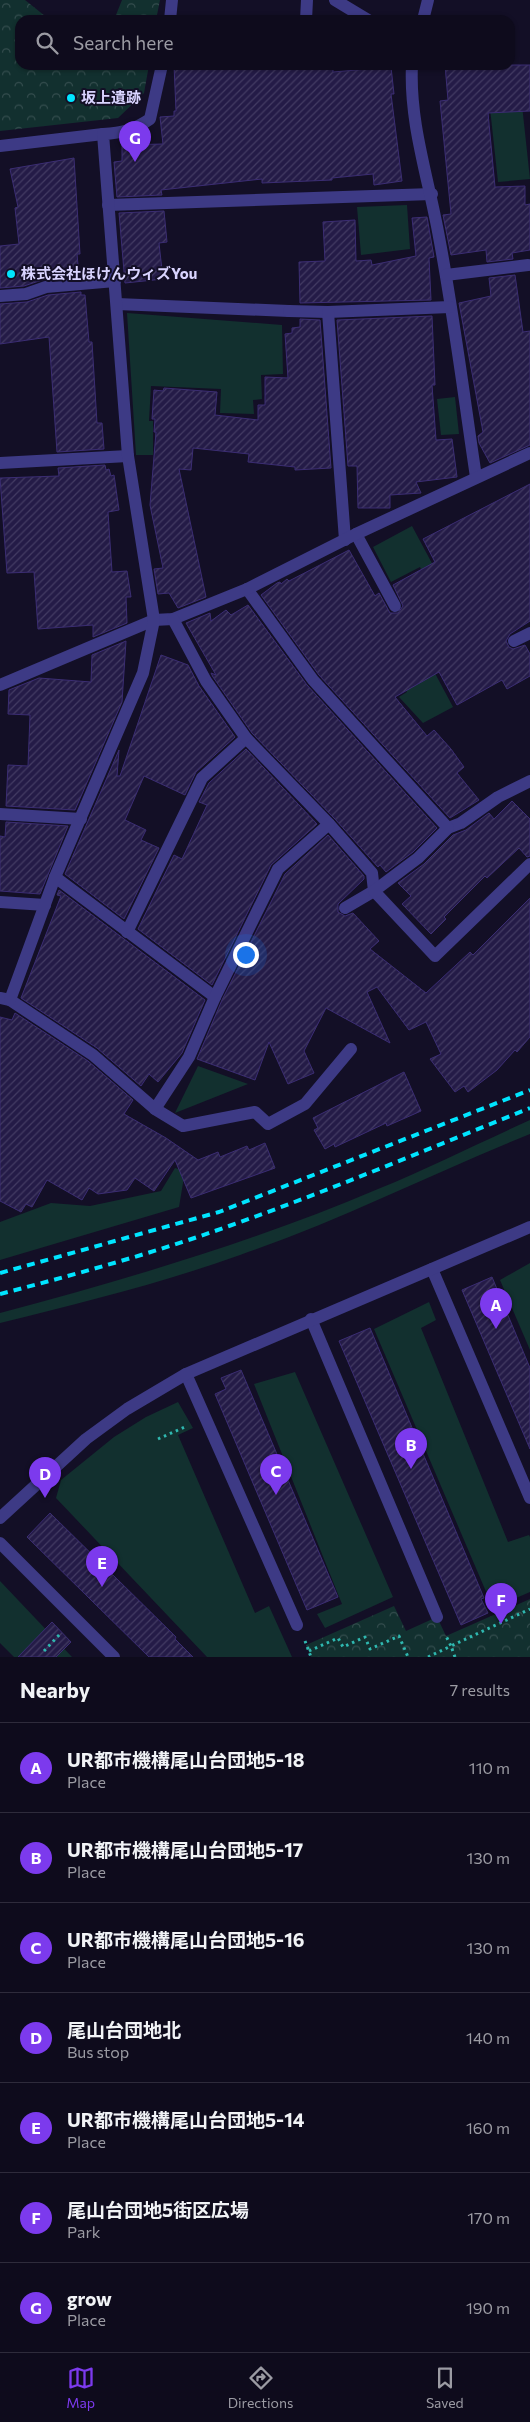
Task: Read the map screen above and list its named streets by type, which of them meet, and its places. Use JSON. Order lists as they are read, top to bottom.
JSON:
{
  "places": ["坂上遺跡", "株式会社ほけんウィズYou"],
  "page": {
    "search": "Search here",
    "pins": [
      "G",
      "A",
      "B",
      "C",
      "D",
      "E",
      "F"
    ],
    "heading": ["Nearby", "7 results"],
    "list": [
      {
        "mark": "A",
        "name": "UR都市機構尾山台団地5-18",
        "note": "Place",
        "value": "110 m"
      },
      {
        "mark": "B",
        "name": "UR都市機構尾山台団地5-17",
        "note": "Place",
        "value": "130 m"
      },
      {
        "mark": "C",
        "name": "UR都市機構尾山台団地5-16",
        "note": "Place",
        "value": "130 m"
      },
      {
        "mark": "D",
        "name": "尾山台団地北",
        "note": "Bus stop",
        "value": "140 m"
      },
      {
        "mark": "E",
        "name": "UR都市機構尾山台団地5-14",
        "note": "Place",
        "value": "160 m"
      },
      {
        "mark": "F",
        "name": "尾山台団地5街区広場",
        "note": "Park",
        "value": "170 m"
      },
      {
        "mark": "G",
        "name": "grow",
        "note": "Place",
        "value": "190 m"
      }
    ],
    "nav": ["Map", "Directions", "Saved"]
  }
}
